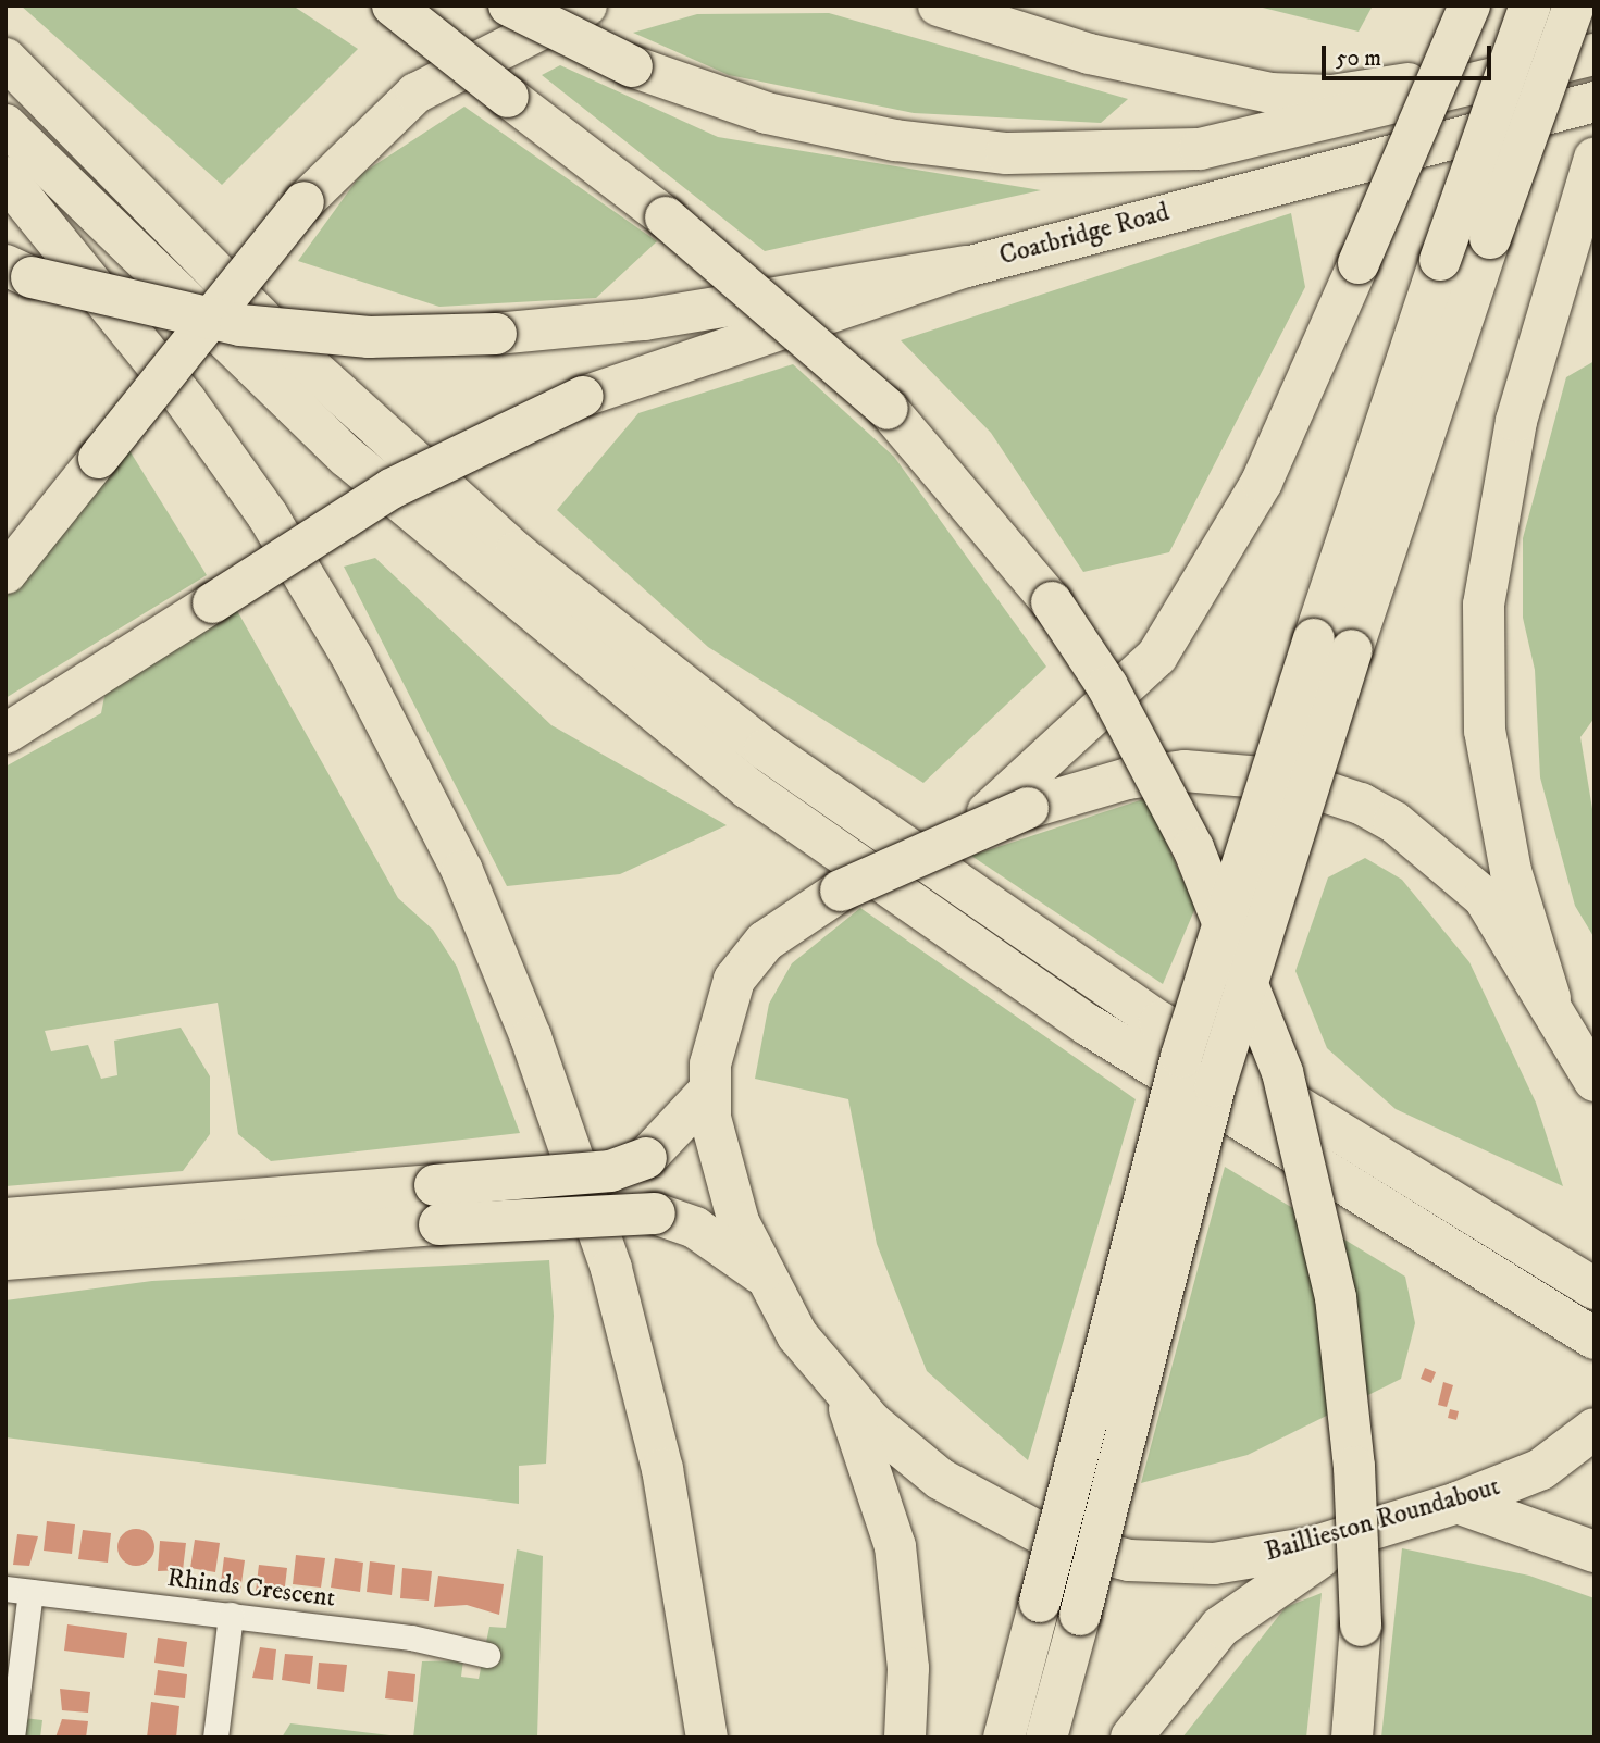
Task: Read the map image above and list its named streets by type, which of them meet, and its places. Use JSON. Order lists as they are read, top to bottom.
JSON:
{
  "streets": {
    "highway": ["Coatbridge Road", "Baillieston Roundabout"],
    "street": ["Rhinds Crescent"]
  },
  "scale_bar": "50 m"
}
